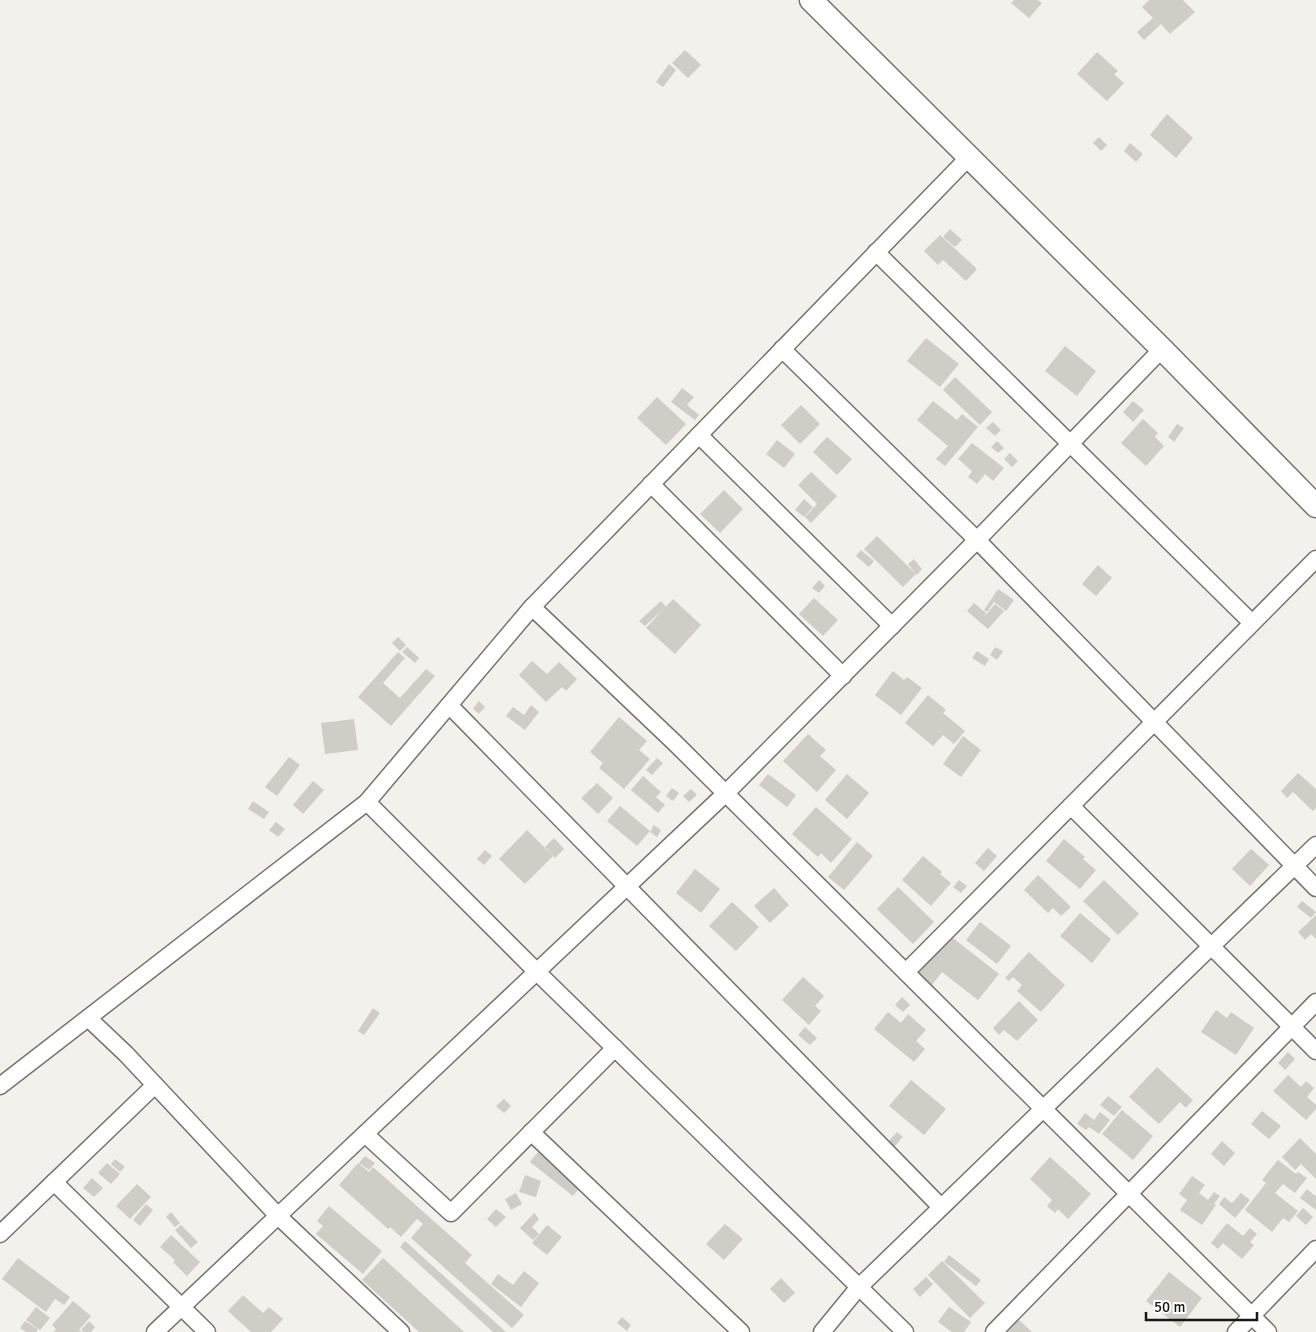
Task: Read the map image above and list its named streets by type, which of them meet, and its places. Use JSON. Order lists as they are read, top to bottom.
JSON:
{
  "scale_bar": "50 m"
}
